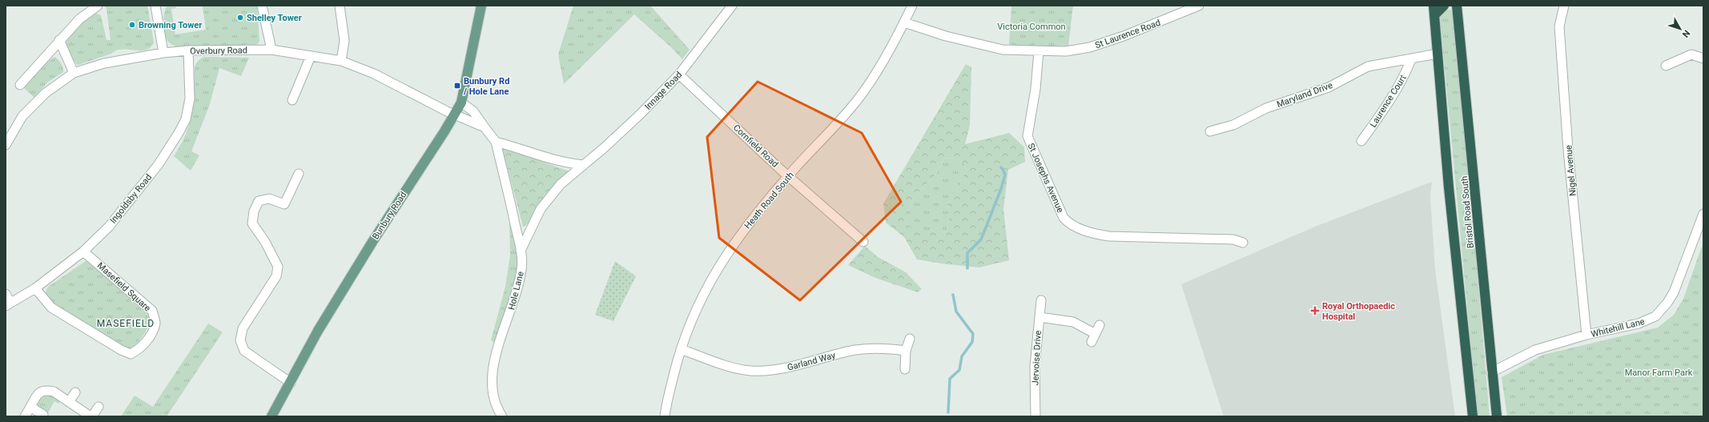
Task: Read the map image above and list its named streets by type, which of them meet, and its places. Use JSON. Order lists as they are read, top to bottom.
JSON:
{
  "streets": {
    "highway": ["Bristol Road South"],
    "main road": ["Bunbury Road"],
    "street": [
      "St Laurence Road",
      "Overbury Road",
      "Innage Road",
      "Maryland Drive",
      "Laurence Court",
      "Cornfield Road",
      "Nigel Avenue",
      "St Josephs Avenue",
      "Ingoldsby Road",
      "Heath Road South",
      "Masefield Square",
      "Hole Lane",
      "Whitehill Lane",
      "Jervoise Drive",
      "Garland Way"
    ]
  },
  "crossings": [
    ["St Laurence Road", "St Josephs Avenue"],
    ["St Laurence Road", "Heath Road South"],
    ["Overbury Road", "Ingoldsby Road"],
    ["Overbury Road", "Bunbury Road"],
    ["Overbury Road", "Hole Lane"],
    ["Innage Road", "Cornfield Road"],
    ["Innage Road", "Hole Lane"],
    ["Maryland Drive", "Laurence Court"],
    ["Maryland Drive", "Bristol Road South"],
    ["Cornfield Road", "Heath Road South"],
    ["Nigel Avenue", "Whitehill Lane"],
    ["Ingoldsby Road", "Masefield Square"],
    ["Heath Road South", "Garland Way"],
    ["Bristol Road South", "Whitehill Lane"],
    ["Bunbury Road", "Hole Lane"]
  ],
  "districts": ["MASEFIELD"],
  "parks": ["Victoria Common", "Manor Farm Park"],
  "places": {
    "other": ["Shelley Tower", "Browning Tower"],
    "transit": ["Bunbury Rd / Hole Lane"],
    "health": ["Royal Orthopaedic Hospital"]
  },
  "north": "bottom right"
}
